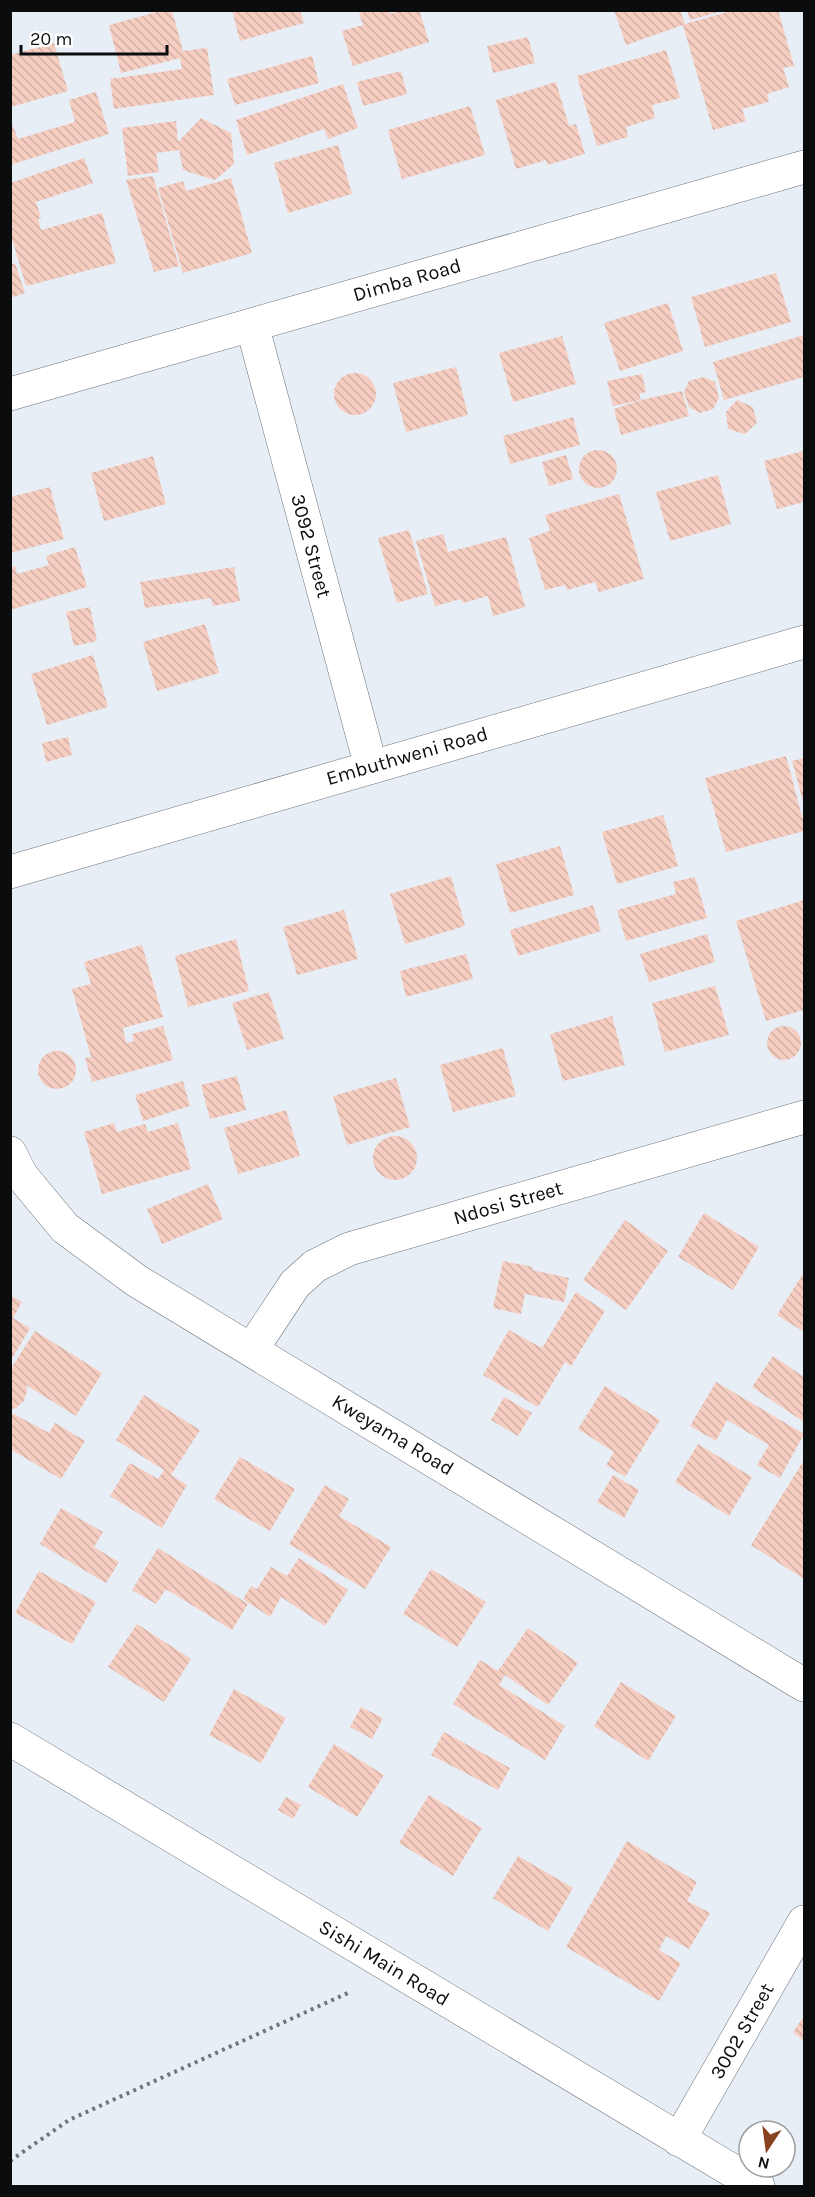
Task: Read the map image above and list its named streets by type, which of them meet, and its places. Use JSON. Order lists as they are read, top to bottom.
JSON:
{
  "streets": {
    "street": [
      "Dimba Road",
      "3092 Street",
      "Embuthweni Road",
      "Ndosi Street",
      "Kweyama Road",
      "Sishi Main Road",
      "3002 Street"
    ]
  },
  "crossings": [
    ["Dimba Road", "3092 Street"],
    ["3092 Street", "Embuthweni Road"],
    ["Ndosi Street", "Kweyama Road"],
    ["Sishi Main Road", "3002 Street"]
  ],
  "scale_bar": "20 m",
  "north": "bottom"
}
